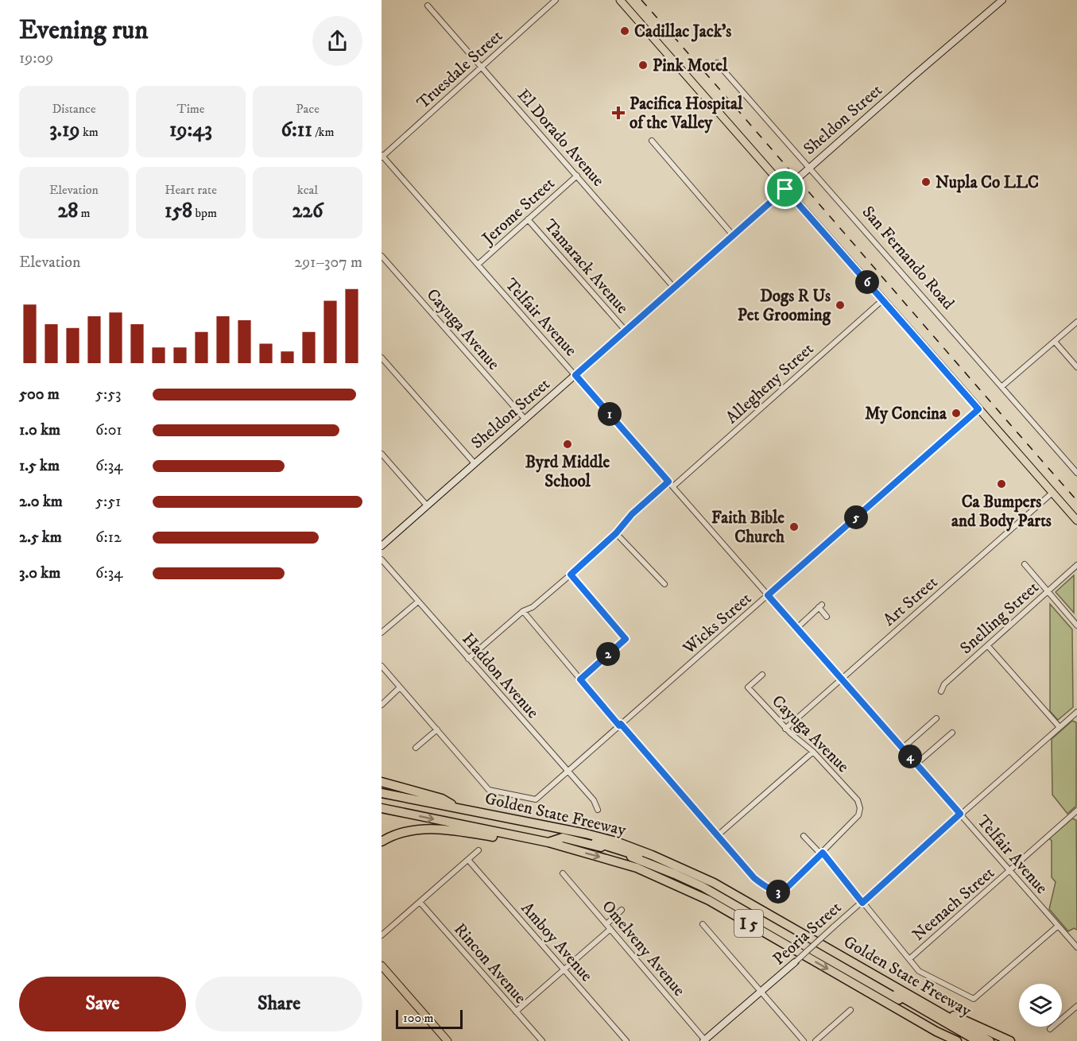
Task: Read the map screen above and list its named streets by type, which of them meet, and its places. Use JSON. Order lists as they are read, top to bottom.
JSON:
{
  "streets": {
    "highway": ["Golden State Freeway", "I 5"],
    "main road": ["Sheldon Street", "Peoria Street"],
    "street": [
      "Truesdale Street",
      "El Dorado Avenue",
      "Jerome Street",
      "San Fernando Road",
      "Tamarack Avenue",
      "Telfair Avenue",
      "Cayuga Avenue",
      "Allegheny Street",
      "Art Street",
      "Snelling Street",
      "Wicks Street",
      "Haddon Avenue",
      "Neenach Street",
      "Amboy Avenue",
      "Omelveny Avenue",
      "Rincon Avenue"
    ]
  },
  "crossings": [
    ["Truesdale Street", "El Dorado Avenue"],
    ["Truesdale Street", "Telfair Avenue"],
    ["Sheldon Street", "El Dorado Avenue"],
    ["Sheldon Street", "San Fernando Road"],
    ["Sheldon Street", "Tamarack Avenue"],
    ["Sheldon Street", "Telfair Avenue"],
    ["Sheldon Street", "Cayuga Avenue"],
    ["El Dorado Avenue", "Jerome Street"],
    ["Jerome Street", "Tamarack Avenue"],
    ["Jerome Street", "Telfair Avenue"],
    ["Telfair Avenue", "Allegheny Street"],
    ["Telfair Avenue", "Art Street"],
    ["Telfair Avenue", "Wicks Street"],
    ["Telfair Avenue", "Neenach Street"],
    ["Telfair Avenue", "Peoria Street"],
    ["Cayuga Avenue", "Art Street"],
    ["Wicks Street", "Haddon Avenue"],
    ["Peoria Street", "Omelveny Avenue"]
  ],
  "places": {
    "other": [
      "Cadillac Jack's",
      "Pink Motel",
      "Nupla Co LLC",
      "Dogs R Us Pet Grooming",
      "My Concina",
      "Byrd Middle School",
      "Ca Bumpers and Body Parts",
      "Faith Bible Church"
    ],
    "health": ["Pacifica Hospital of the Valley"]
  },
  "scale_bar": "100 m",
  "page": {
    "heading": ["Evening run", "19:09"],
    "stats": [
      ["Distance", "3.19 km"],
      ["Time", "19:43"],
      ["Pace", "6:11 /km"],
      ["Elevation", "28 m"],
      ["Heart rate", "158 bpm"],
      ["kcal", "226"]
    ],
    "chart": ["Elevation", "291–307 m"],
    "pins": [
      "6",
      "1",
      "5",
      "2",
      "4",
      "3"
    ],
    "list": [
      {
        "name": "500 m",
        "note": "5:53"
      },
      {
        "name": "1.0 km",
        "note": "6:01"
      },
      {
        "name": "1.5 km",
        "note": "6:34"
      },
      {
        "name": "2.0 km",
        "note": "5:51"
      },
      {
        "name": "2.5 km",
        "note": "6:12"
      },
      {
        "name": "3.0 km",
        "note": "6:34"
      }
    ],
    "buttons": ["Save", "Share"],
    "scale": "100 m"
  }
}
